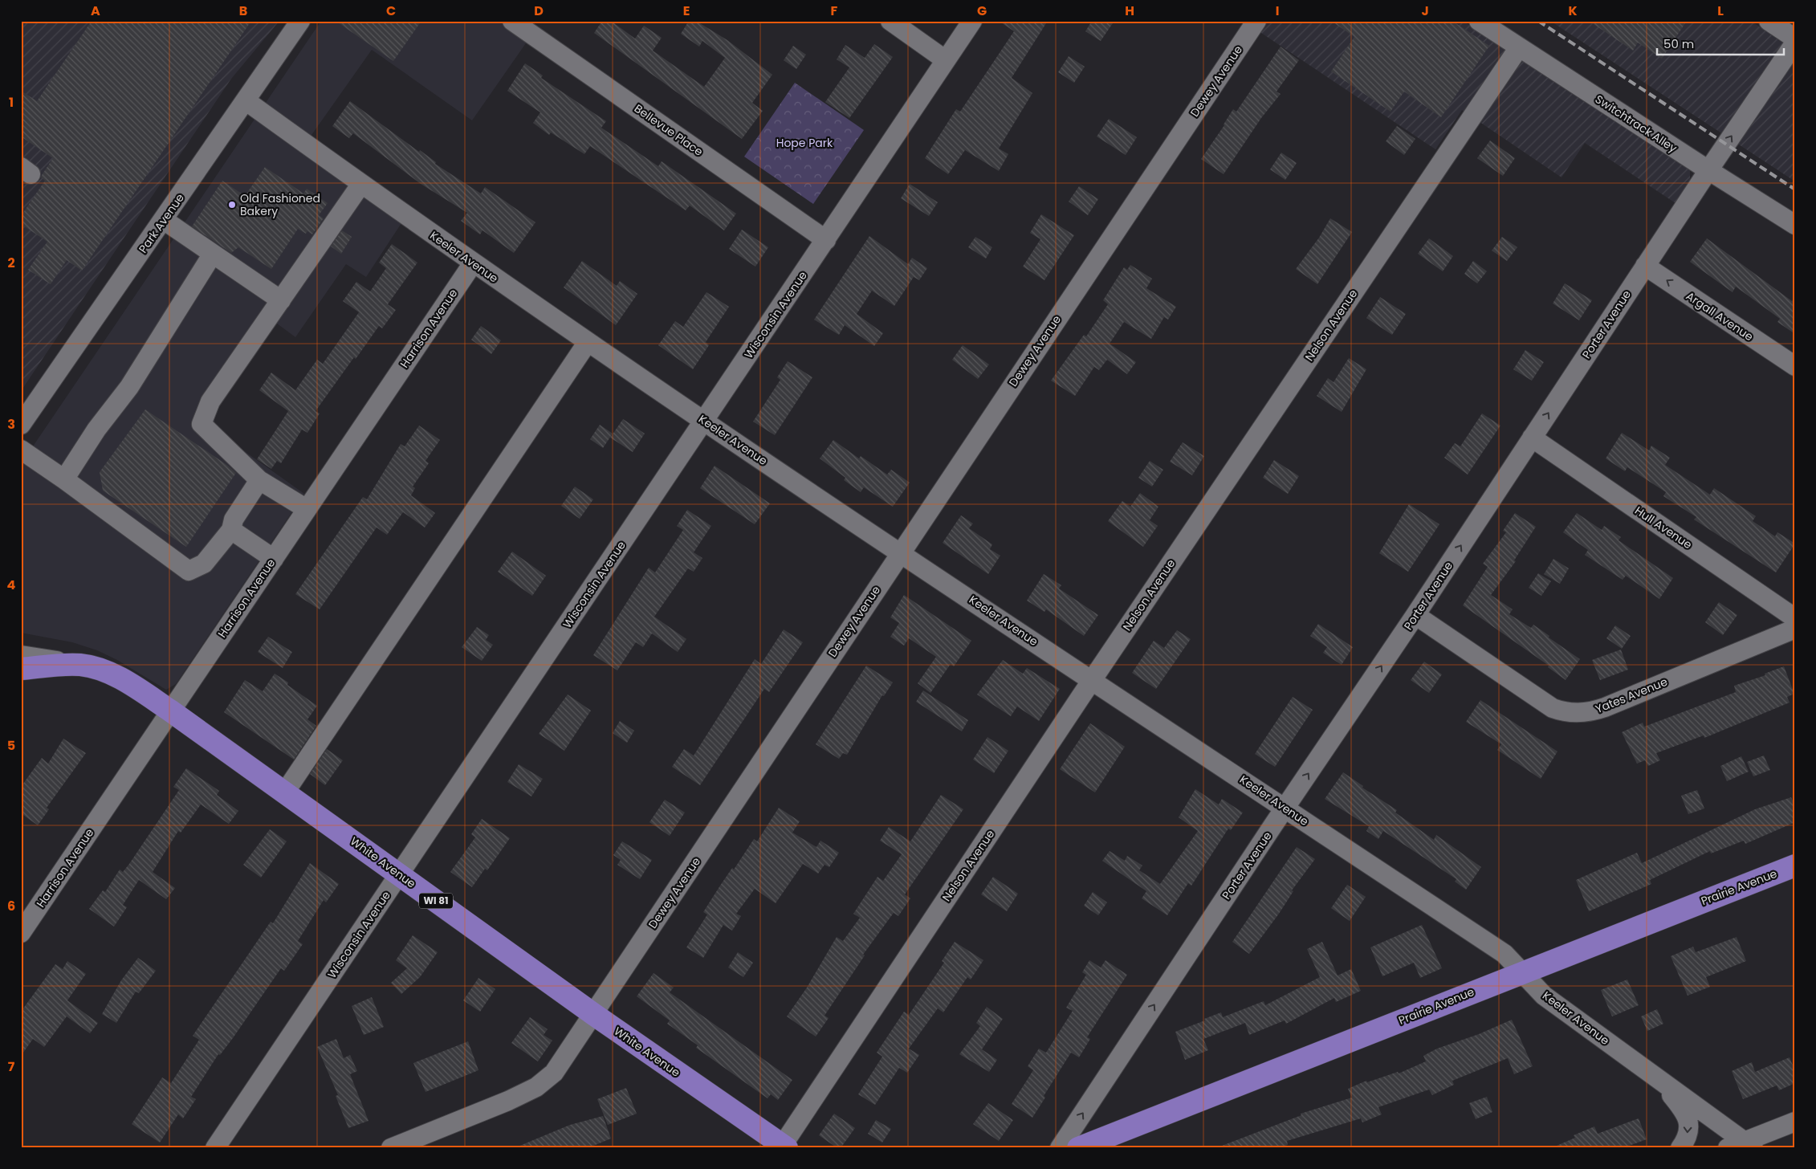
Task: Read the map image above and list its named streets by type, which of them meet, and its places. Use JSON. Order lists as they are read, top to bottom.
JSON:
{
  "streets": {
    "main road": ["White Avenue", "Prairie Avenue", "WI 81"],
    "street": [
      "Dewey Avenue",
      "Switchtrack Alley",
      "Bellevue Place",
      "Park Avenue",
      "Keeler Avenue",
      "Wisconsin Avenue",
      "Argall Avenue",
      "Porter Avenue",
      "Nelson Avenue",
      "Harrison Avenue",
      "Hull Avenue",
      "Yates Avenue"
    ]
  },
  "crossings": [
    ["Dewey Avenue", "Keeler Avenue"],
    ["Dewey Avenue", "White Avenue"],
    ["Switchtrack Alley", "Porter Avenue"],
    ["Switchtrack Alley", "Nelson Avenue"],
    ["Bellevue Place", "Wisconsin Avenue"],
    ["Park Avenue", "Keeler Avenue"],
    ["Keeler Avenue", "Wisconsin Avenue"],
    ["Keeler Avenue", "Porter Avenue"],
    ["Keeler Avenue", "Nelson Avenue"],
    ["Keeler Avenue", "Harrison Avenue"],
    ["Keeler Avenue", "Prairie Avenue"],
    ["Wisconsin Avenue", "White Avenue"],
    ["Argall Avenue", "Porter Avenue"],
    ["Porter Avenue", "Hull Avenue"],
    ["Porter Avenue", "Yates Avenue"],
    ["Nelson Avenue", "White Avenue"],
    ["Harrison Avenue", "White Avenue"]
  ],
  "one_way": ["Argall Avenue", "Porter Avenue"],
  "parks": ["Hope Park"],
  "places": ["Old Fashioned Bakery"],
  "scale_bar": "50 m",
  "grid": {
    "columns": [
      "A",
      "B",
      "C",
      "D",
      "E",
      "F",
      "G",
      "H",
      "I",
      "J",
      "K",
      "L"
    ],
    "rows": [
      "1",
      "2",
      "3",
      "4",
      "5",
      "6",
      "7"
    ]
  }
}
